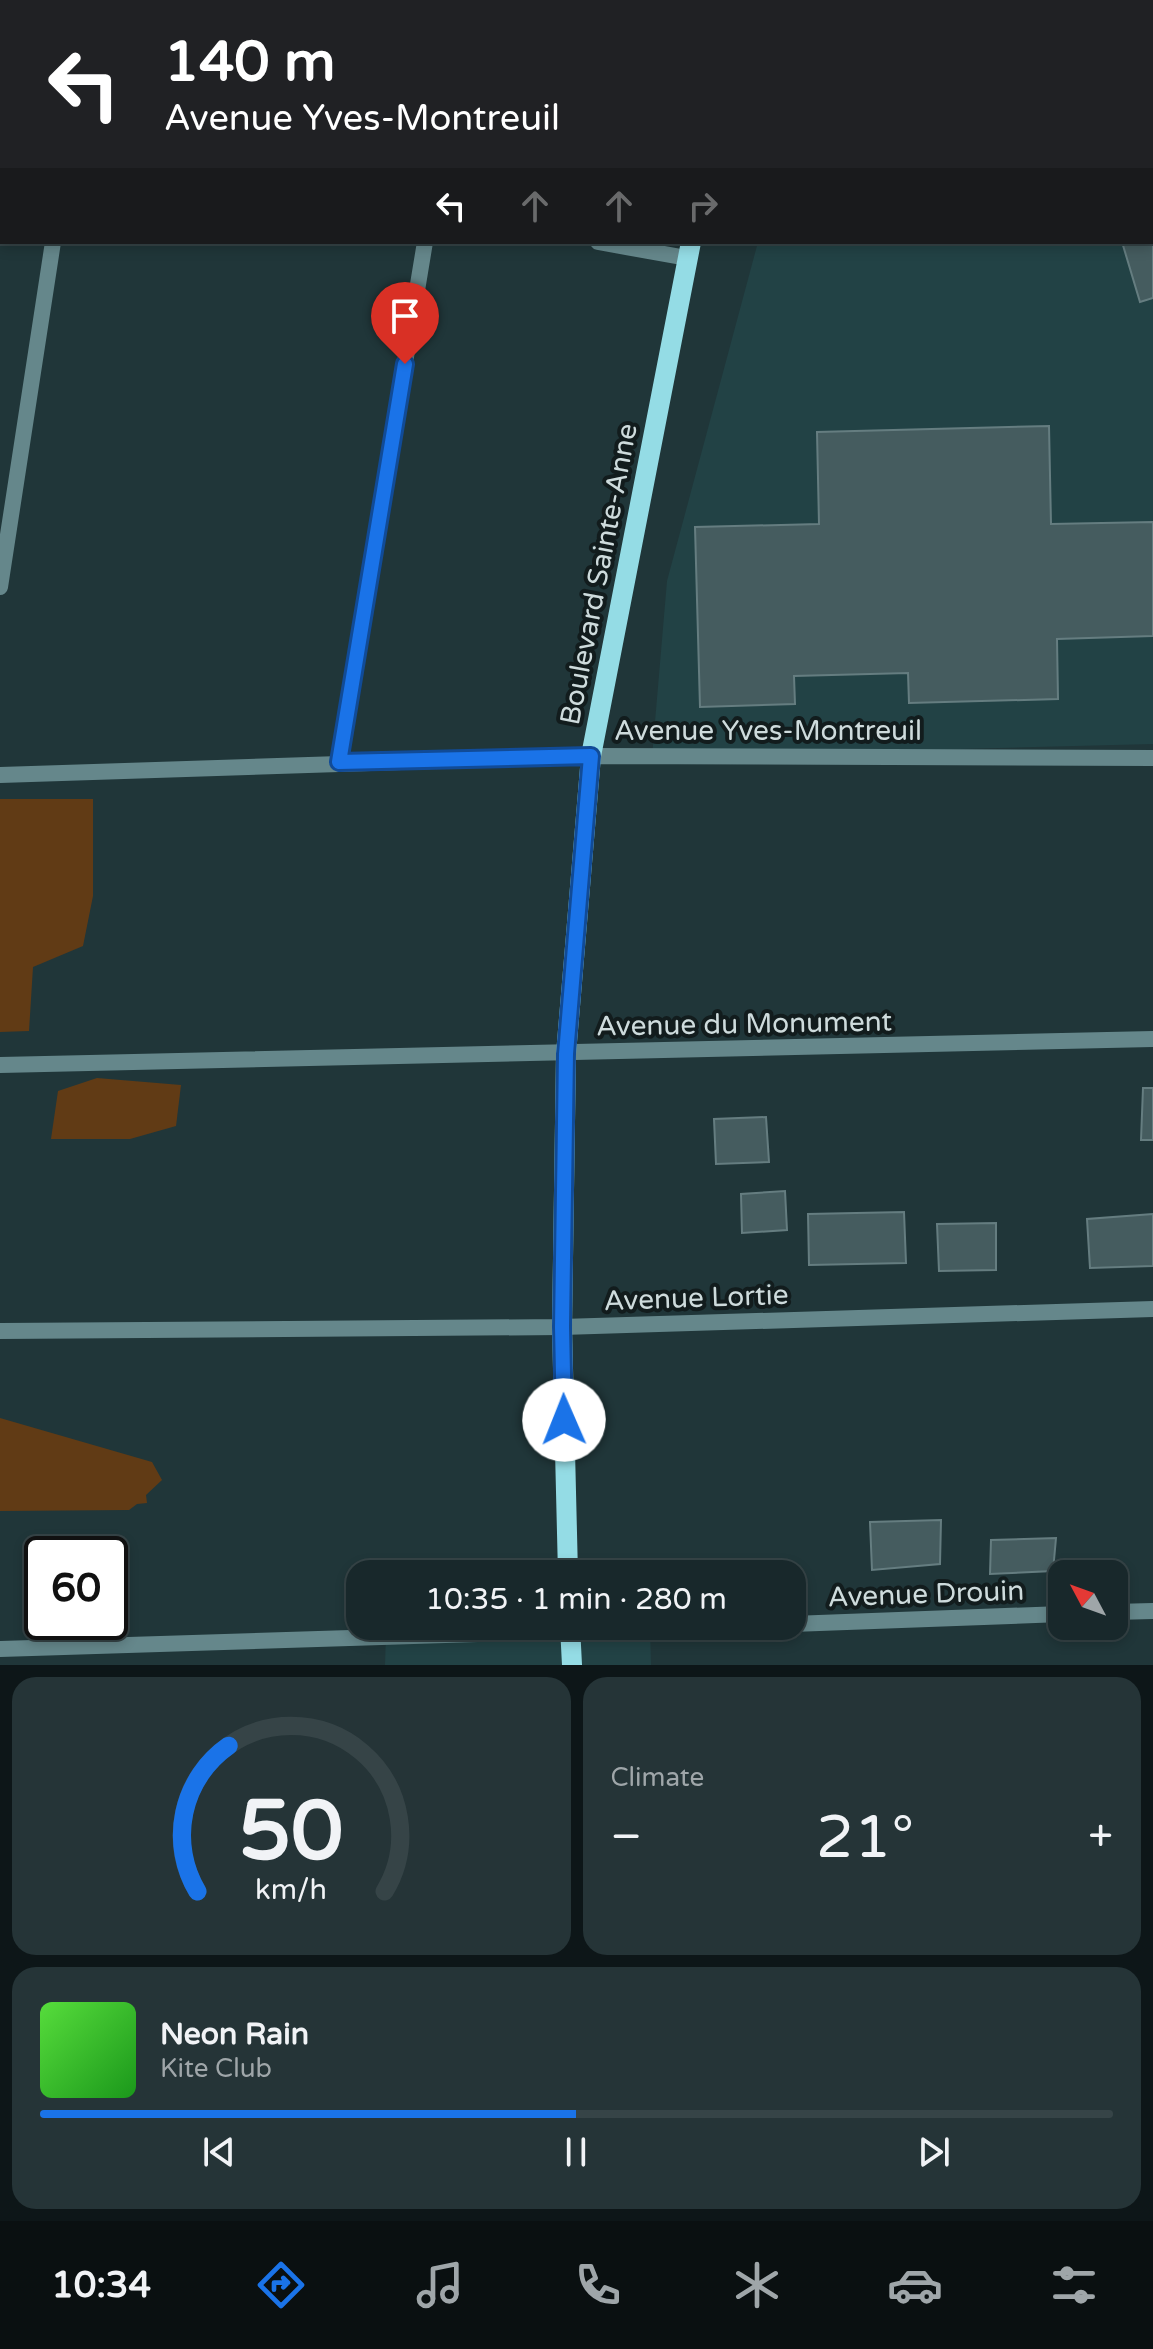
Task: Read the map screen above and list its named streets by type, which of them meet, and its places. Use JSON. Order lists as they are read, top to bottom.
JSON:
{
  "streets": {
    "main road": ["Boulevard Sainte-Anne"],
    "street": [
      "Avenue Yves-Montreuil",
      "Avenue du Monument",
      "Avenue Lortie",
      "Avenue Drouin"
    ]
  },
  "crossings": [
    ["Boulevard Sainte-Anne", "Avenue Yves-Montreuil"],
    ["Boulevard Sainte-Anne", "Avenue du Monument"],
    ["Boulevard Sainte-Anne", "Avenue Lortie"]
  ],
  "north": "top left",
  "page": {
    "turn": ["140 m", "Avenue Yves-Montreuil"],
    "limit": "60",
    "trip": "10:35 · 1 min · 280 m",
    "tile": "Climate",
    "heat": ["−", "21°", "+"],
    "song": ["Neon Rain", "Kite Club"],
    "tabs": "10:34",
    "gauge": ["50", "km/h"]
  }
}
